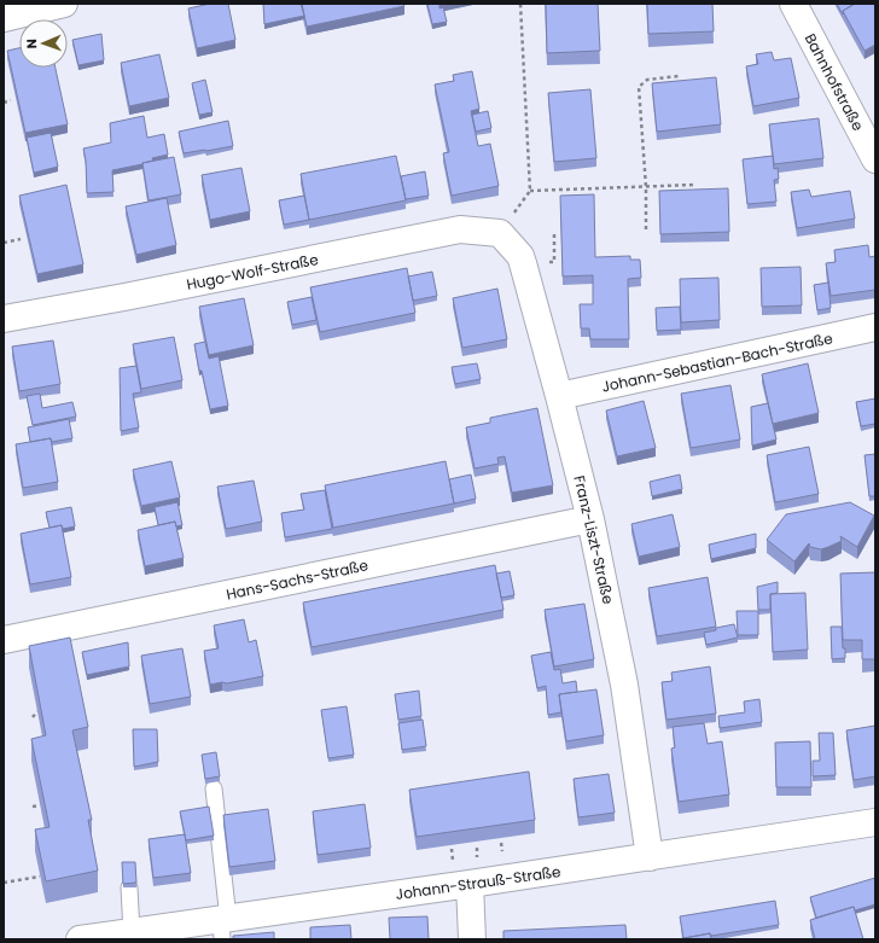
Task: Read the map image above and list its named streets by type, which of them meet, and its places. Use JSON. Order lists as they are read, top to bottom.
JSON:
{
  "streets": {
    "street": [
      "Bahnhofstraße",
      "Hugo-Wolf-Straße",
      "Johann-Sebastian-Bach-Straße",
      "Franz-Liszt-Straße",
      "Hans-Sachs-Straße",
      "Johann-Strauß-Straße"
    ]
  },
  "crossings": [
    ["Hugo-Wolf-Straße", "Franz-Liszt-Straße"],
    ["Johann-Sebastian-Bach-Straße", "Franz-Liszt-Straße"],
    ["Franz-Liszt-Straße", "Hans-Sachs-Straße"],
    ["Franz-Liszt-Straße", "Johann-Strauß-Straße"]
  ],
  "north": "left"
}
